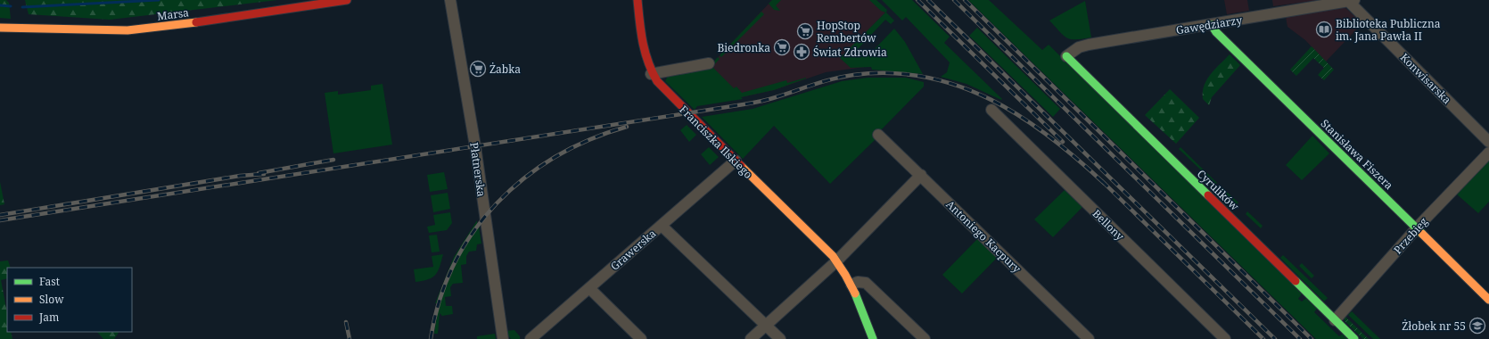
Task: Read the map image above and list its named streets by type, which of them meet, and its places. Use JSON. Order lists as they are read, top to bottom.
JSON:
{
  "streets": {
    "street": [
      "Marsa",
      "Gawędziarzy",
      "Konwisarska",
      "Franciszka Ilskiego",
      "Stanisława Fiszera",
      "Płatnerska",
      "Cyrulików",
      "Bellony",
      "Przebieg",
      "Antoniego Kacpury",
      "Grawerska"
    ]
  },
  "crossings": [
    ["Gawędziarzy", "Konwisarska"],
    ["Gawędziarzy", "Stanisława Fiszera"],
    ["Gawędziarzy", "Cyrulików"],
    ["Franciszka Ilskiego", "Grawerska"],
    ["Stanisława Fiszera", "Przebieg"],
    ["Cyrulików", "Przebieg"]
  ],
  "places": {
    "library": ["Biblioteka Publiczna im. Jana Pawła II"],
    "supermarket": ["HopStop Rembertów", "Biedronka", "Żabka"],
    "pharmacy": ["Świat Zdrowia"],
    "school or university": ["Żłobek nr 55"]
  },
  "legend": ["Fast", "Slow", "Jam"]
}
